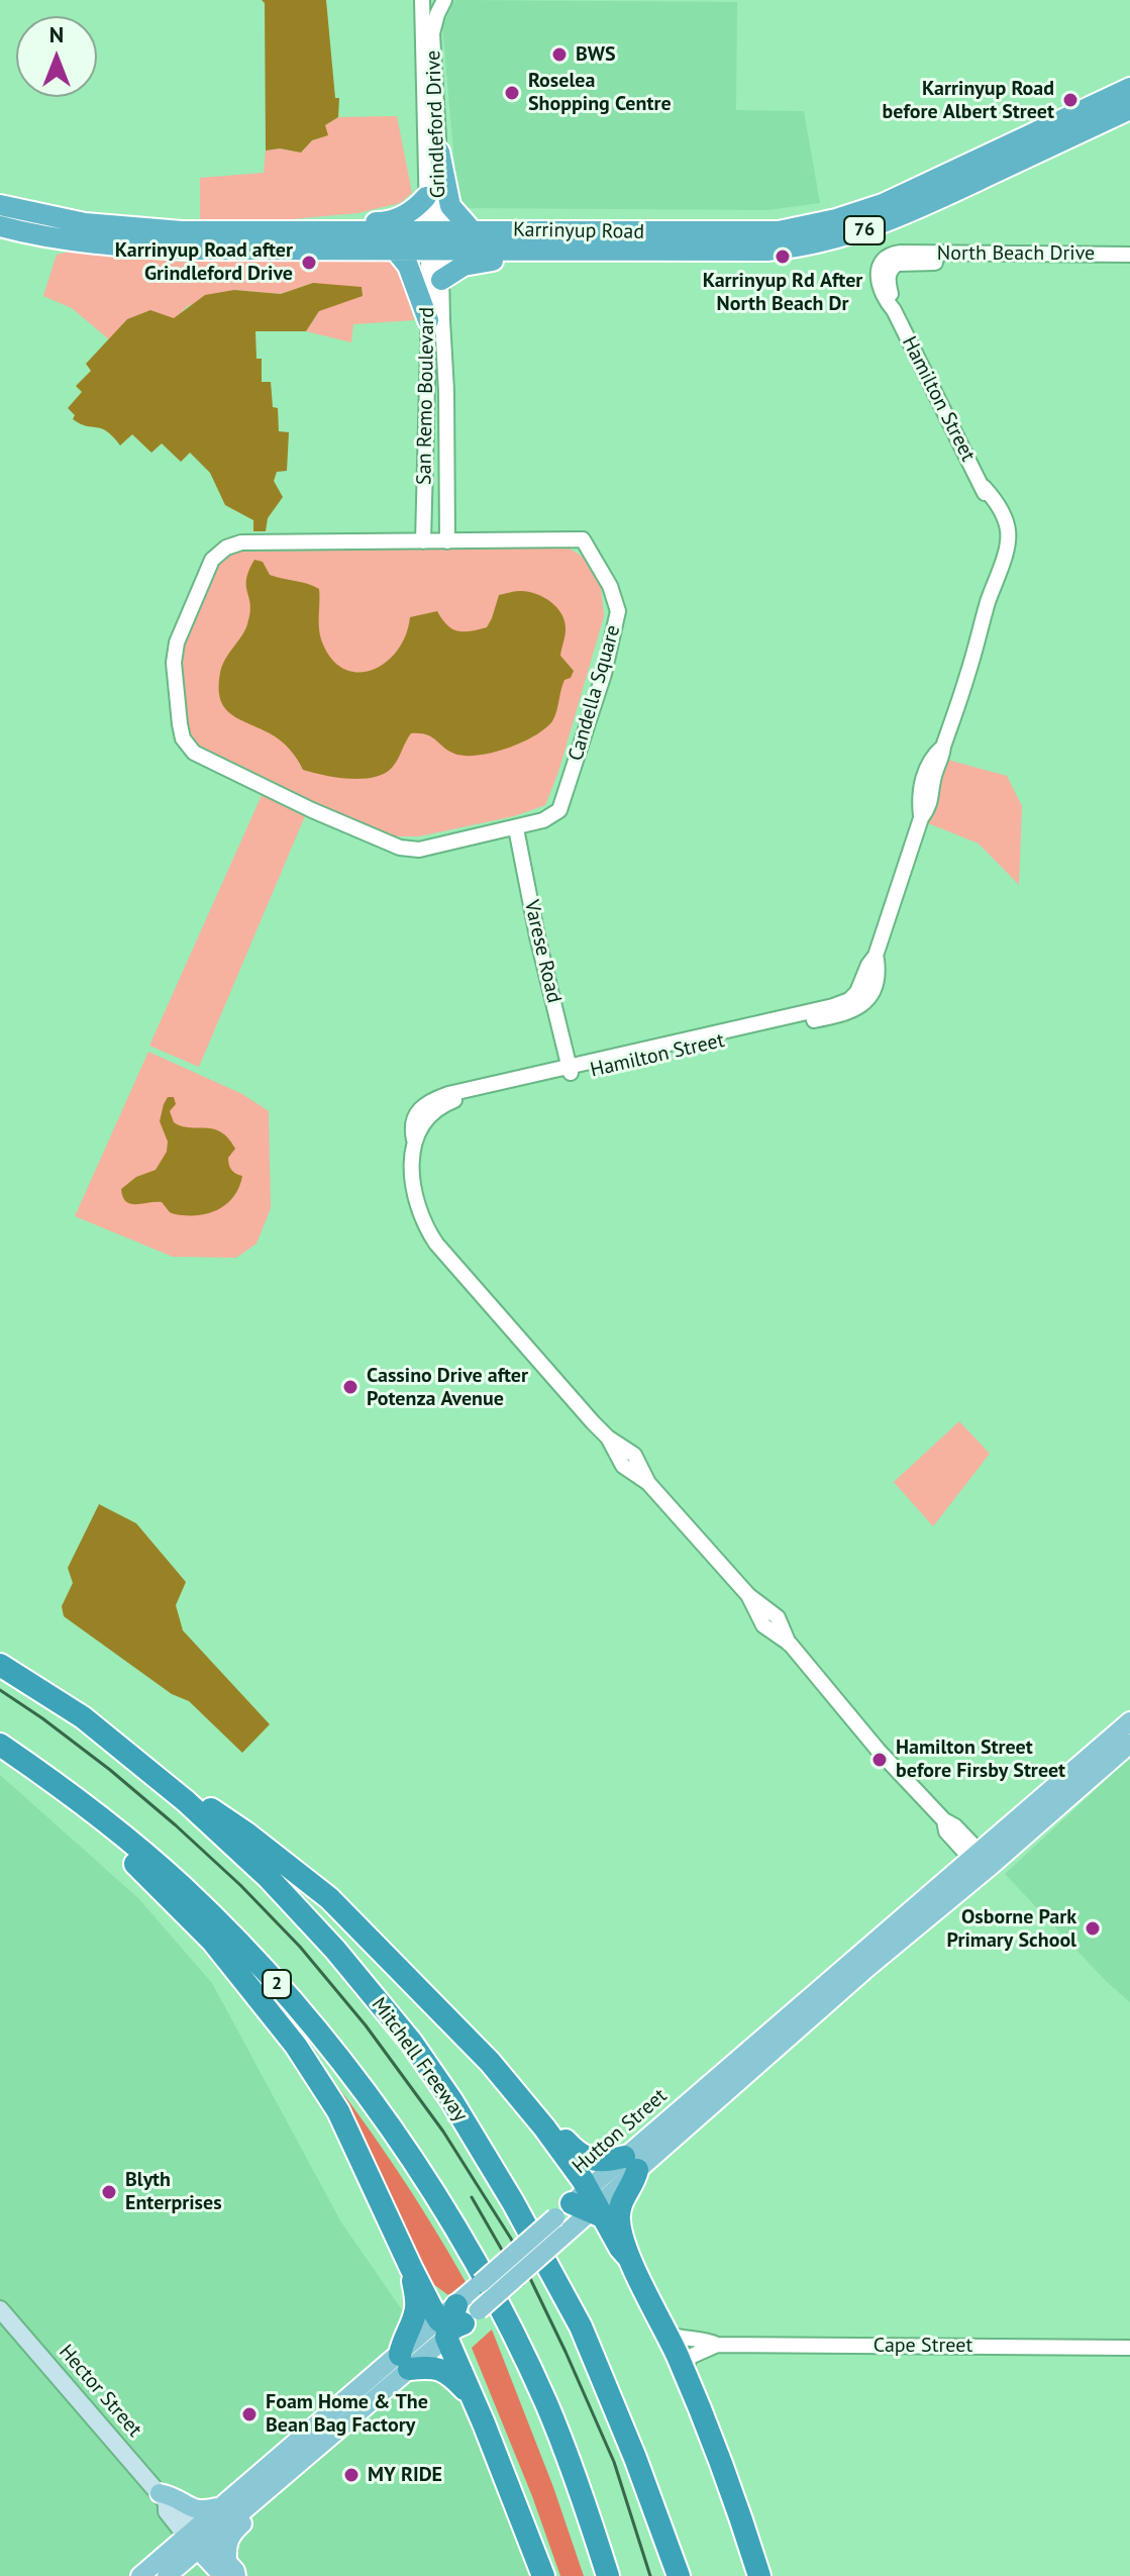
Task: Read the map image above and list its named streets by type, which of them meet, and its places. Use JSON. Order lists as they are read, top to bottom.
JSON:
{
  "streets": {
    "highway": [
      "76",
      "Karrinyup Road",
      "2",
      "Mitchell Freeway"
    ],
    "main road": ["Hutton Street", "Hector Street"],
    "street": [
      "Grindleford Drive",
      "North Beach Drive",
      "San Remo Boulevard",
      "Hamilton Street",
      "Candella Square",
      "Varese Road",
      "Cape Street"
    ]
  },
  "crossings": [
    ["Grindleford Drive", "Karrinyup Road"],
    ["Grindleford Drive", "San Remo Boulevard"],
    ["Karrinyup Road", "San Remo Boulevard"],
    ["North Beach Drive", "Hamilton Street"],
    ["San Remo Boulevard", "Candella Square"],
    ["Hamilton Street", "Varese Road"],
    ["Hamilton Street", "Hutton Street"],
    ["Candella Square", "Varese Road"],
    ["Hutton Street", "Hector Street"]
  ],
  "places": [
    "BWS",
    "Roselea Shopping Centre",
    "Karrinyup Road before Albert Street",
    "Karrinyup Rd After North Beach Dr",
    "Karrinyup Road after Grindleford Drive",
    "Cassino Drive after Potenza Avenue",
    "Hamilton Street before Firsby Street",
    "Osborne Park Primary School",
    "Blyth Enterprises",
    "Foam Home & The Bean Bag Factory",
    "MY RIDE"
  ],
  "north": "top"
}
